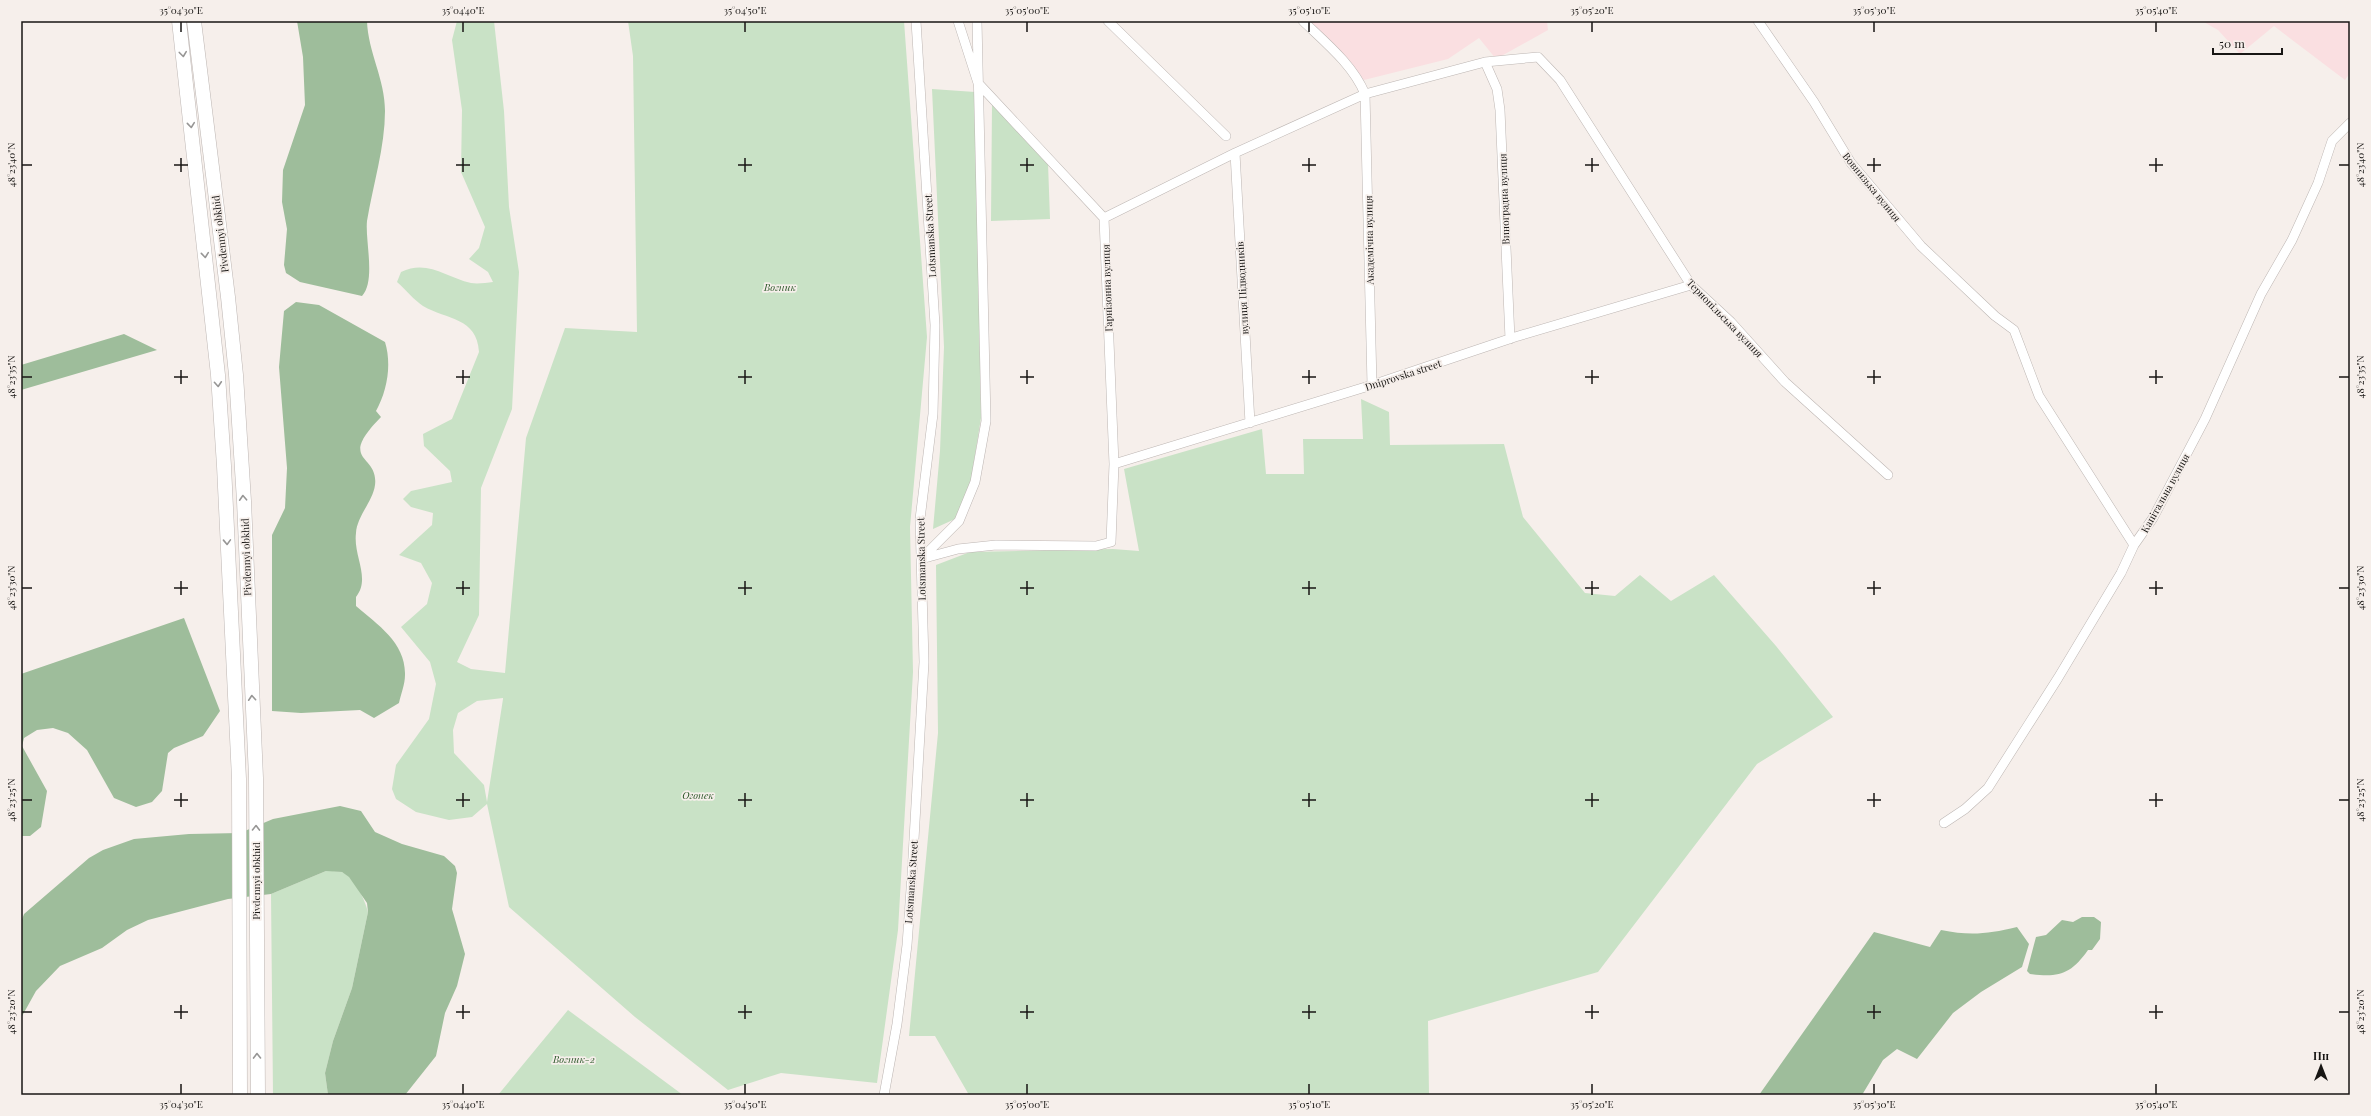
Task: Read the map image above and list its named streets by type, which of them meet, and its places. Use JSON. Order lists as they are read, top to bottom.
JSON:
{
  "streets": {
    "main road": ["Pivdennyi obkhid"],
    "street": [
      "Вовнизька вулиця",
      "Виноградна вулиця",
      "Lotsmanska Street",
      "Академічна вулиця",
      "Гарнізонна вулиця",
      "вулиця Підводників",
      "Тернопільська вулиця",
      "Dniprovska street",
      "Капітальна вулиця"
    ]
  },
  "crossings": [
    ["Вовнизька вулиця", "Капітальна вулиця"],
    ["Виноградна вулиця", "Тернопільська вулиця"],
    ["Виноградна вулиця", "Dniprovska street"],
    ["Lotsmanska Street", "Гарнізонна вулиця"],
    ["Академічна вулиця", "Dniprovska street"],
    ["Гарнізонна вулиця", "Dniprovska street"],
    ["вулиця Підводників", "Dniprovska street"],
    ["Тернопільська вулиця", "Dniprovska street"]
  ],
  "parks": ["Вогник", "Огонек", "Вогник-2"],
  "scale_bar": "50 m",
  "north": "top",
  "coordinates": [
    "35°04'30\"E",
    "35°04'40\"E",
    "35°04'50\"E",
    "35°05'00\"E",
    "35°05'10\"E",
    "35°05'20\"E",
    "35°05'30\"E",
    "35°05'40\"E",
    "48°23'40\"N",
    "48°23'35\"N",
    "48°23'30\"N",
    "48°23'25\"N",
    "48°23'20\"N"
  ]
}
